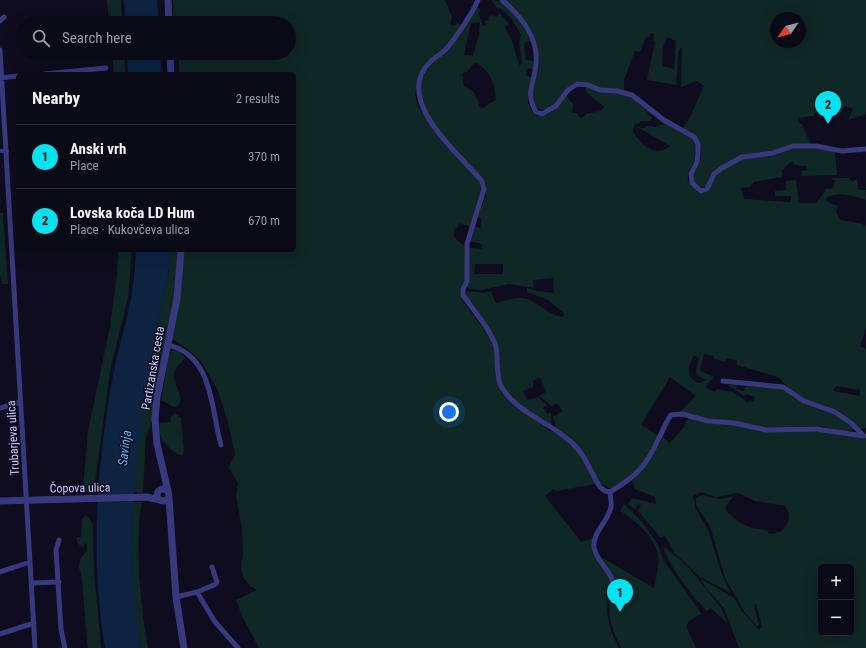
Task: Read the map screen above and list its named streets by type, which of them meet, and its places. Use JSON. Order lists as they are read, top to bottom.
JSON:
{
  "streets": {
    "street": ["Partizanska cesta", "Trubarjeva ulica", "Čopova ulica"]
  },
  "crossings": [
    ["Partizanska cesta", "Čopova ulica"],
    ["Trubarjeva ulica", "Čopova ulica"]
  ],
  "water": ["Savinja"],
  "north": "bottom left",
  "page": {
    "search": "Search here",
    "heading": ["Nearby", "2 results"],
    "pins": ["2", "1"],
    "list": [
      {
        "mark": "1",
        "name": "Anski vrh",
        "note": "Place",
        "value": "370 m"
      },
      {
        "mark": "2",
        "name": "Lovska koča LD Hum",
        "note": "Place · Kukovčeva ulica",
        "value": "670 m"
      }
    ],
    "map_buttons": ["+", "−"]
  }
}
